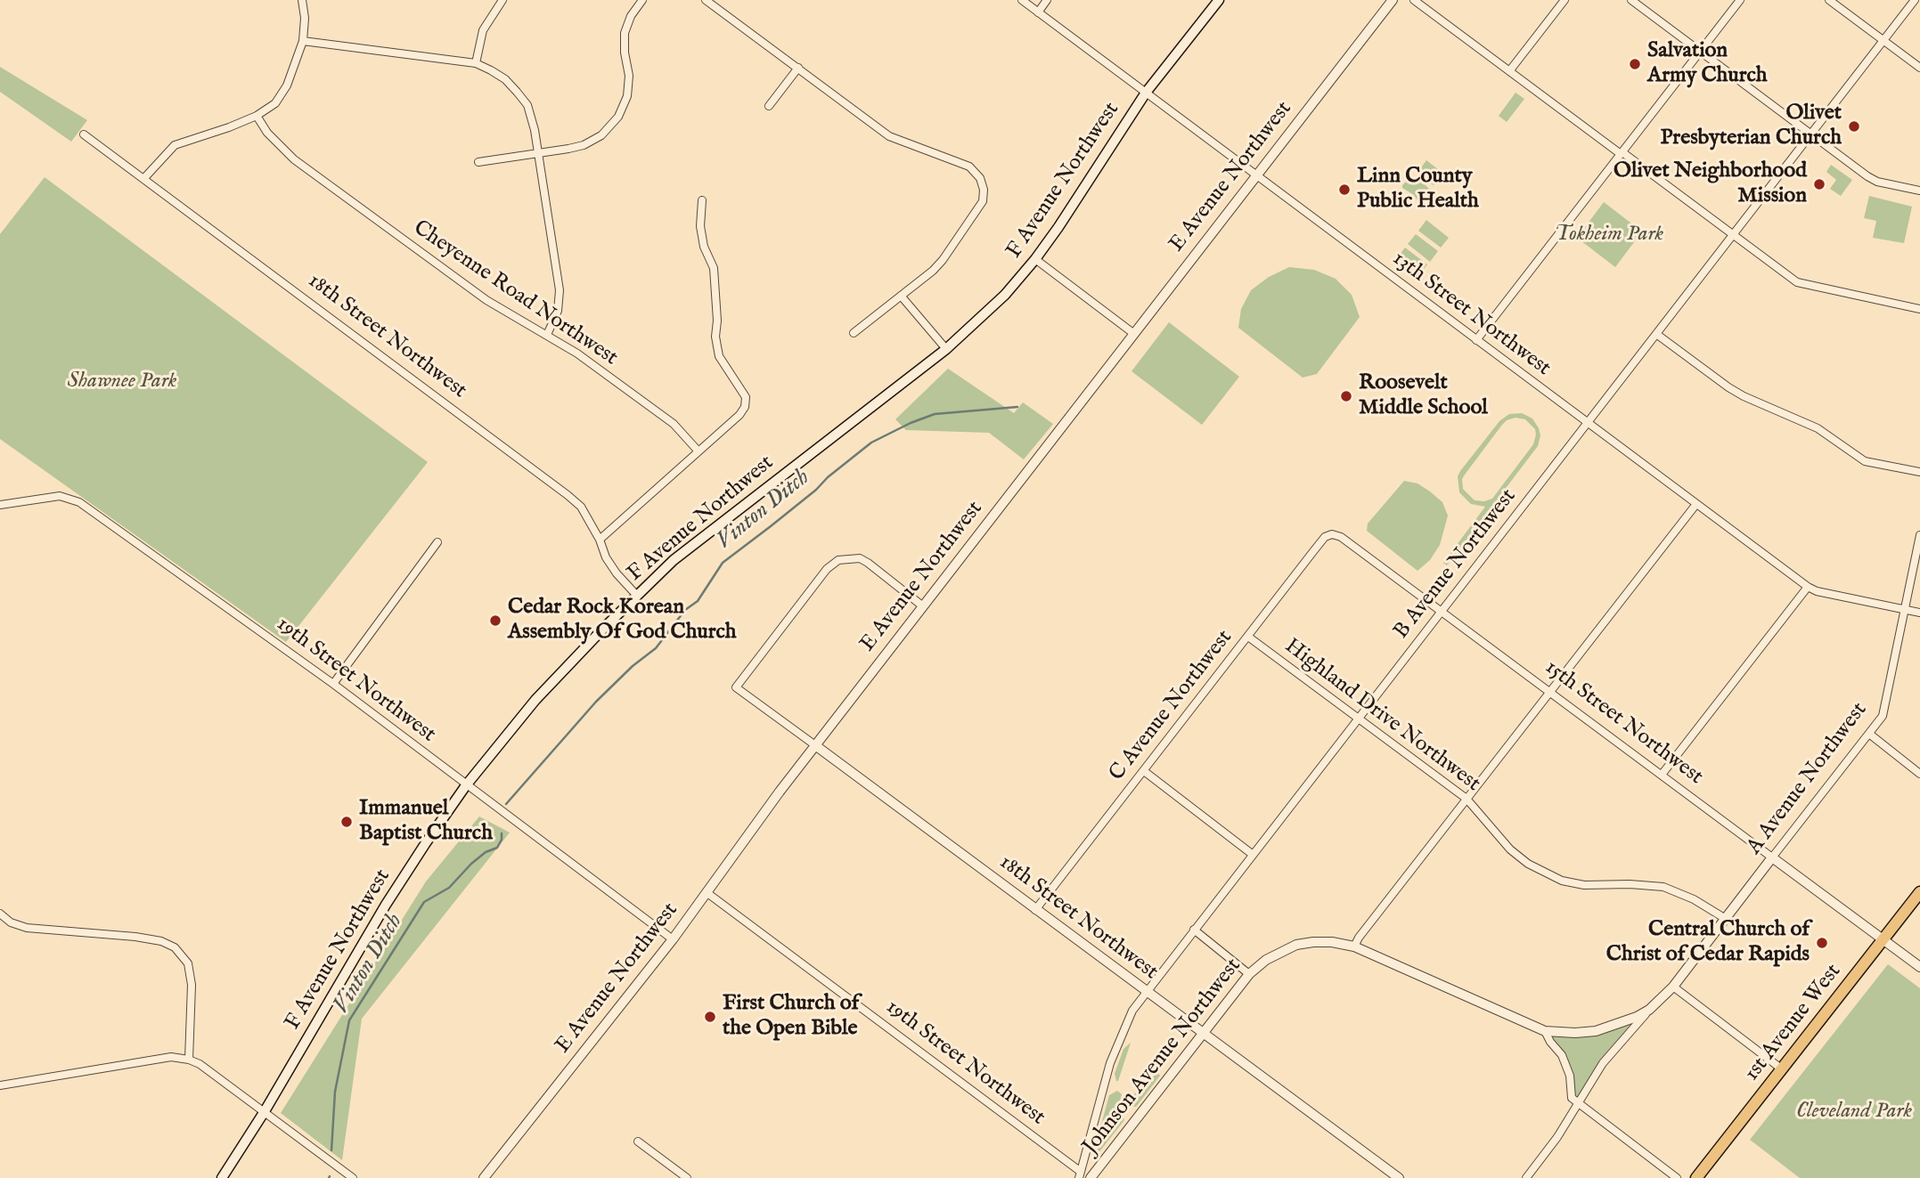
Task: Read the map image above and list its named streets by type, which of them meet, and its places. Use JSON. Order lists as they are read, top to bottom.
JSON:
{
  "streets": {
    "main road": ["F Avenue Northwest", "1st Avenue West"],
    "street": [
      "E Avenue Northwest",
      "Cheyenne Road Northwest",
      "13th Street Northwest",
      "18th Street Northwest",
      "B Avenue Northwest",
      "19th Street Northwest",
      "C Avenue Northwest",
      "Highland Drive Northwest",
      "15th Street Northwest",
      "A Avenue Northwest",
      "Johnson Avenue Northwest"
    ]
  },
  "crossings": [
    ["E Avenue Northwest", "13th Street Northwest"],
    ["E Avenue Northwest", "18th Street Northwest"],
    ["E Avenue Northwest", "19th Street Northwest"],
    ["F Avenue Northwest", "13th Street Northwest"],
    ["F Avenue Northwest", "18th Street Northwest"],
    ["F Avenue Northwest", "19th Street Northwest"],
    ["13th Street Northwest", "B Avenue Northwest"],
    ["13th Street Northwest", "A Avenue Northwest"],
    ["18th Street Northwest", "B Avenue Northwest"],
    ["18th Street Northwest", "C Avenue Northwest"],
    ["18th Street Northwest", "Johnson Avenue Northwest"],
    ["B Avenue Northwest", "19th Street Northwest"],
    ["B Avenue Northwest", "Highland Drive Northwest"],
    ["B Avenue Northwest", "15th Street Northwest"],
    ["C Avenue Northwest", "Highland Drive Northwest"],
    ["C Avenue Northwest", "15th Street Northwest"],
    ["Highland Drive Northwest", "A Avenue Northwest"],
    ["15th Street Northwest", "A Avenue Northwest"],
    ["15th Street Northwest", "1st Avenue West"],
    ["A Avenue Northwest", "Johnson Avenue Northwest"]
  ],
  "water": ["Vinton Ditch"],
  "parks": ["Tokheim Park", "Shawnee Park", "Cleveland Park"],
  "places": [
    "Salvation Army Church",
    "Olivet Presbyterian Church",
    "Olivet Neighborhood Mission",
    "Linn County Public Health",
    "Roosevelt Middle School",
    "Cedar Rock Korean Assembly Of God Church",
    "Immanuel Baptist Church",
    "Central Church of Christ of Cedar Rapids",
    "First Church of the Open Bible"
  ]
}
